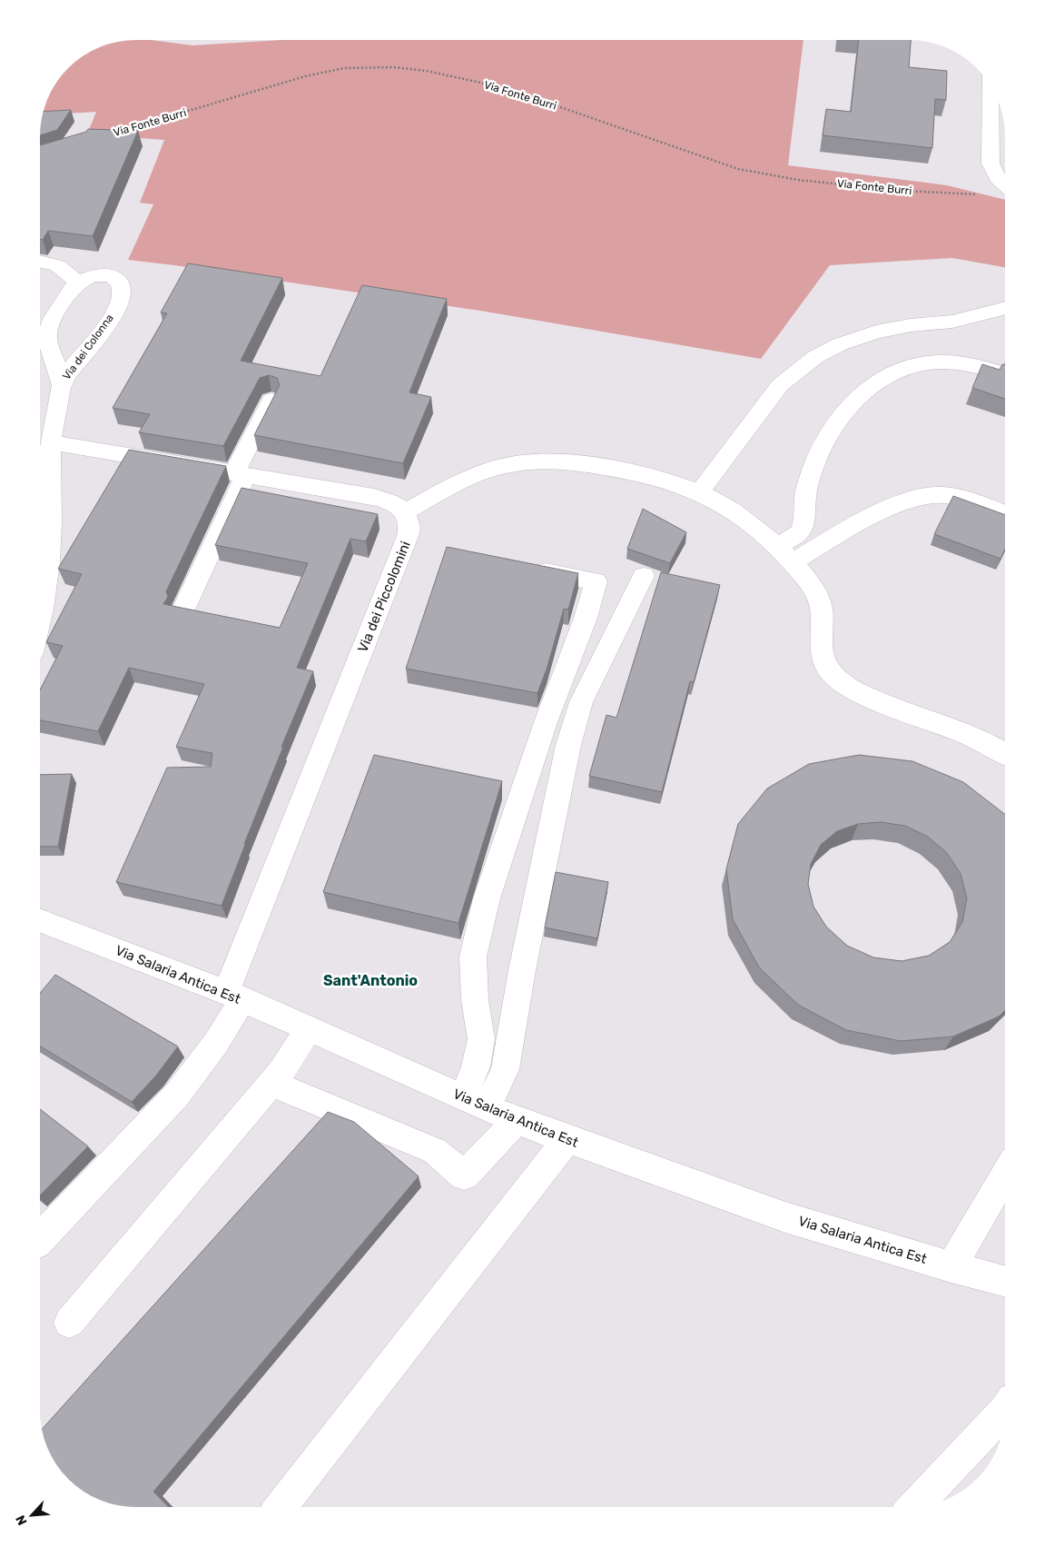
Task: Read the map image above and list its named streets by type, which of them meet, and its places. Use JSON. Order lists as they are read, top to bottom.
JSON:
{
  "streets": {
    "street": ["Via dei Colonna", "Via dei Piccolomini", "Via Salaria Antica Est"],
    "path": ["Via Fonte Burri"]
  },
  "crossings": [
    ["Via dei Piccolomini", "Via Salaria Antica Est"]
  ],
  "districts": ["Sant'Antonio"],
  "north": "bottom left"
}
